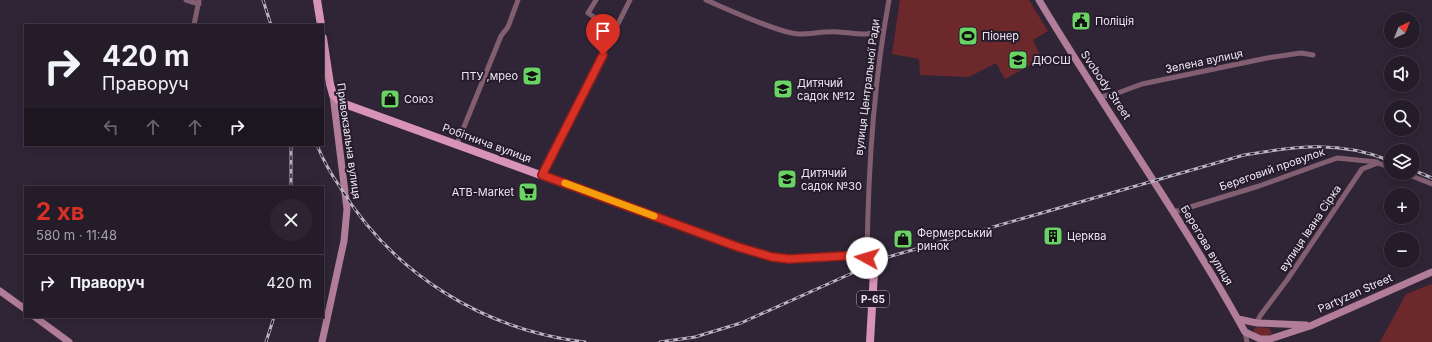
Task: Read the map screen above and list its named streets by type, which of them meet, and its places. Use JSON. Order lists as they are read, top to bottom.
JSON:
{
  "streets": {
    "main road": [
      "Svobody Street",
      "вулиця Центральної Ради",
      "Привокзальна вулиця",
      "Робітнича вулиця",
      "Берегова вулиця",
      "Partyzan Street",
      "Р-65"
    ],
    "street": ["Зелена вулиця", "Береговий провулок", "вулиця Івана Сірка"]
  },
  "crossings": [
    ["Зелена вулиця", "Svobody Street"],
    ["Svobody Street", "Берегова вулиця"],
    ["вулиця Центральної Ради", "Робітнича вулиця"],
    ["Привокзальна вулиця", "Робітнича вулиця"],
    ["Береговий провулок", "вулиця Івана Сірка"],
    ["Береговий провулок", "Берегова вулиця"]
  ],
  "places": {
    "public building": ["Поліція"],
    "sports": ["Піонер"],
    "school or university": [
      "ДЮСШ",
      "ПТУ ,мрео",
      "Дитячий садок №12",
      "Дитячий садок №30"
    ],
    "shop": ["Союз", "Фермерський ринок"],
    "supermarket": ["ATB-Market"],
    "building": ["Церква"]
  },
  "north": "top right",
  "page": {
    "map_buttons": ["+", "−"],
    "turn": ["420 m", "Праворуч"],
    "heading": ["2 хв", "580 m · 11:48"],
    "list": [
      {
        "name": "Праворуч",
        "value": "420 m"
      }
    ]
  }
}
